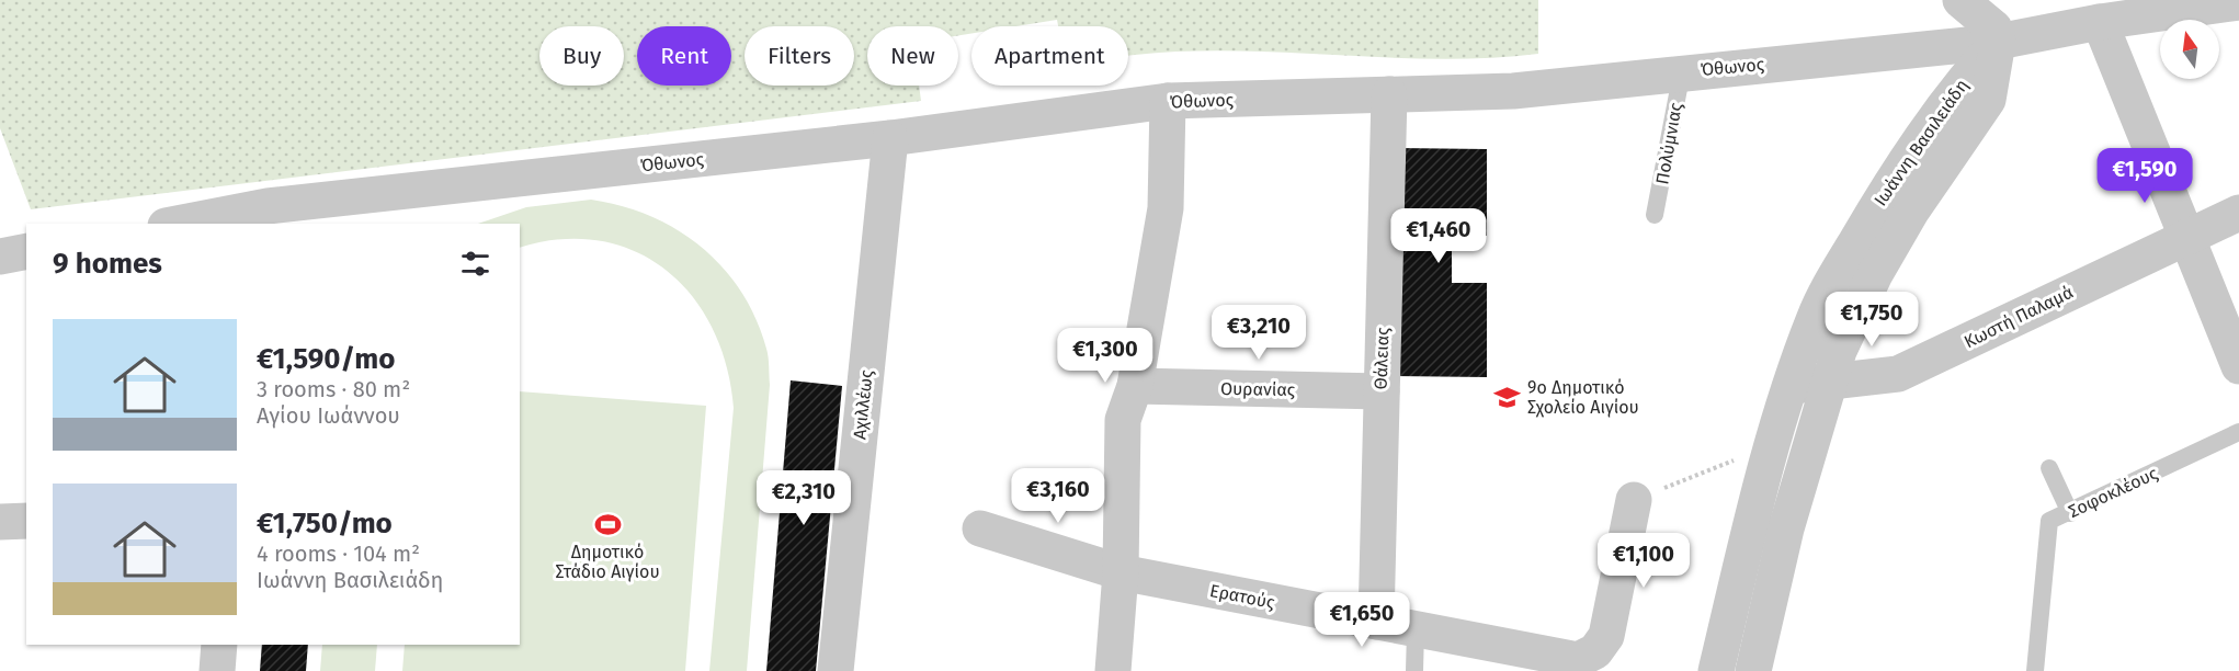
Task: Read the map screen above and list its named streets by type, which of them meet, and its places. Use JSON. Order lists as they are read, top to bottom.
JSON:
{
  "streets": {
    "street": [
      "Όθωνος",
      "Ιωάννη Βασιλειάδη",
      "Κωστή Παλαμά",
      "Θάλειας",
      "Ουρανίας",
      "Αχιλλέως",
      "Ερατούς"
    ],
    "lane": ["Πολύμνιας", "Σοφοκλέους"]
  },
  "crossings": [
    ["Όθωνος", "Ιωάννη Βασιλειάδη"],
    ["Όθωνος", "Πολύμνιας"],
    ["Όθωνος", "Θάλειας"],
    ["Όθωνος", "Αχιλλέως"],
    ["Ιωάννη Βασιλειάδη", "Κωστή Παλαμά"],
    ["Θάλειας", "Ουρανίας"],
    ["Θάλειας", "Ερατούς"]
  ],
  "places": {
    "school or university": ["9ο Δημοτικό Σχολείο Αιγίου"],
    "sports": ["Δημοτικό Στάδιο Αιγίου"]
  },
  "north": "top",
  "page": {
    "chip": [
      "Buy",
      "Rent",
      "Filters",
      "New",
      "Apartment"
    ],
    "price": [
      "€1,590",
      "€1,460",
      "€1,750",
      "€3,210",
      "€1,300",
      "€3,160",
      "€2,310",
      "€1,100",
      "€1,650"
    ],
    "heading": "9 homes",
    "list": [
      {
        "name": "€1,590/mo",
        "note": "3 rooms · 80 m² · Αγίου Ιωάννου"
      },
      {
        "name": "€1,750/mo",
        "note": "4 rooms · 104 m² · Ιωάννη Βασιλειάδη"
      }
    ]
  }
}
